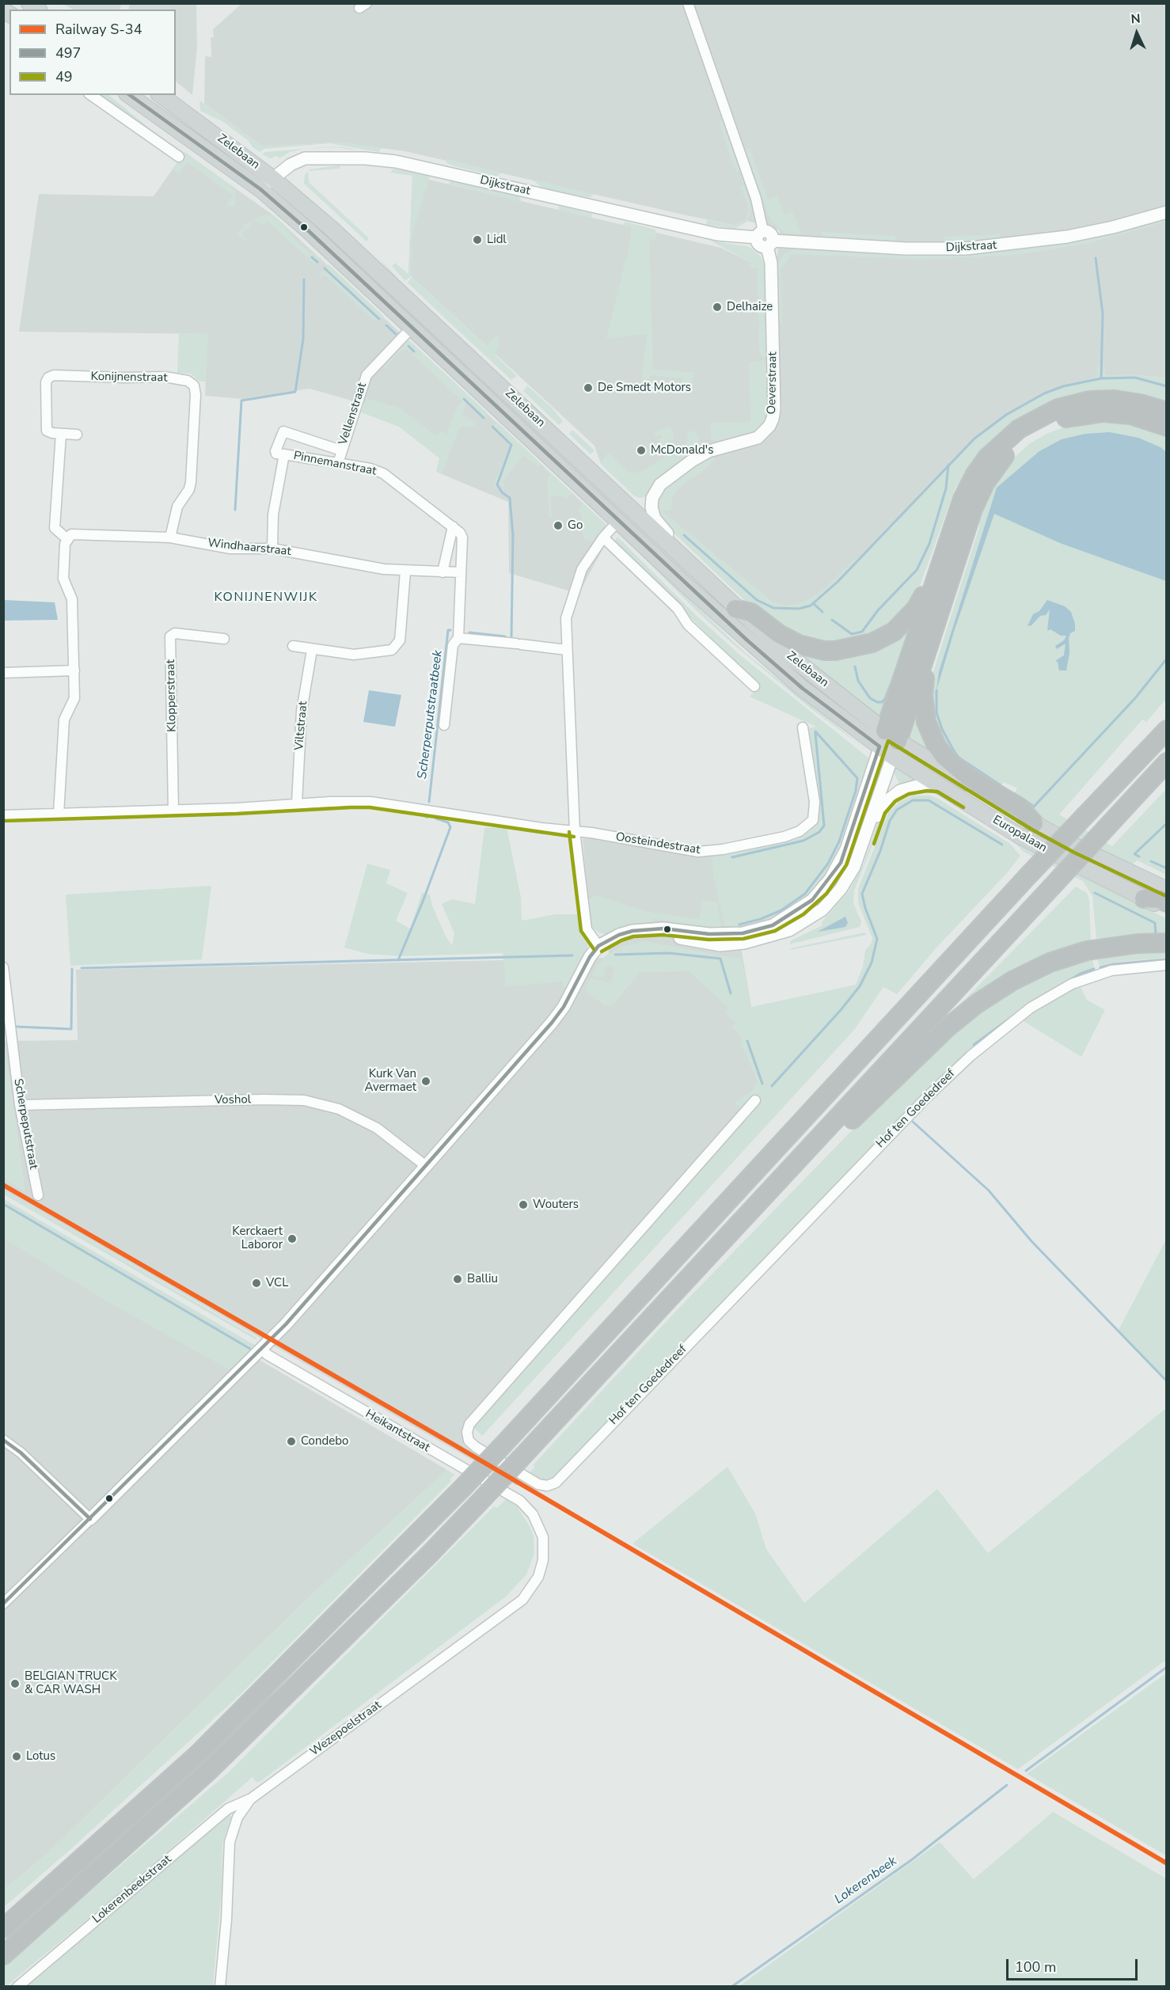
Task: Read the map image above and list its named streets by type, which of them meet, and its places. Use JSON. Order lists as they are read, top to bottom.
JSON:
{
  "streets": {
    "main road": ["Zelebaan", "Europalaan"],
    "street": [
      "Dijkstraat",
      "Konijnenstraat",
      "Oeverstraat",
      "Vellenstraat",
      "Pinnemanstraat",
      "Windhaarstraat",
      "Klopperstraat",
      "Viltstraat",
      "Oosteindestraat",
      "Voshol",
      "Hof ten Goededreef",
      "Scherpeputstraat",
      "Heikantstraat",
      "Wezepoelstraat",
      "Lokerenbeekstraat"
    ]
  },
  "crossings": [
    ["Zelebaan", "Dijkstraat"],
    ["Zelebaan", "Oeverstraat"],
    ["Zelebaan", "Vellenstraat"],
    ["Zelebaan", "Europalaan"],
    ["Dijkstraat", "Oeverstraat"],
    ["Konijnenstraat", "Windhaarstraat"],
    ["Vellenstraat", "Pinnemanstraat"],
    ["Pinnemanstraat", "Windhaarstraat"],
    ["Klopperstraat", "Oosteindestraat"],
    ["Viltstraat", "Oosteindestraat"],
    ["Voshol", "Scherpeputstraat"],
    ["Heikantstraat", "Wezepoelstraat"],
    ["Wezepoelstraat", "Lokerenbeekstraat"]
  ],
  "districts": ["KONIJNENWIJK"],
  "water": ["Scherperputstraatbeek", "Lokerenbeek"],
  "places": [
    "Lidl",
    "Delhaize",
    "De Smedt Motors",
    "McDonald's",
    "Go",
    "Kurk Van Avermaet",
    "Wouters",
    "Kerckaert Laboror",
    "Balliu",
    "VCL",
    "Condebo",
    "BELGIAN TRUCK & CAR WASH",
    "Lotus"
  ],
  "lines": ["transit line 497", "transit line 49", "rail line S-34"],
  "legend": ["Railway S-34", "497", "49"],
  "scale_bar": "100 m",
  "north": "top"
}
